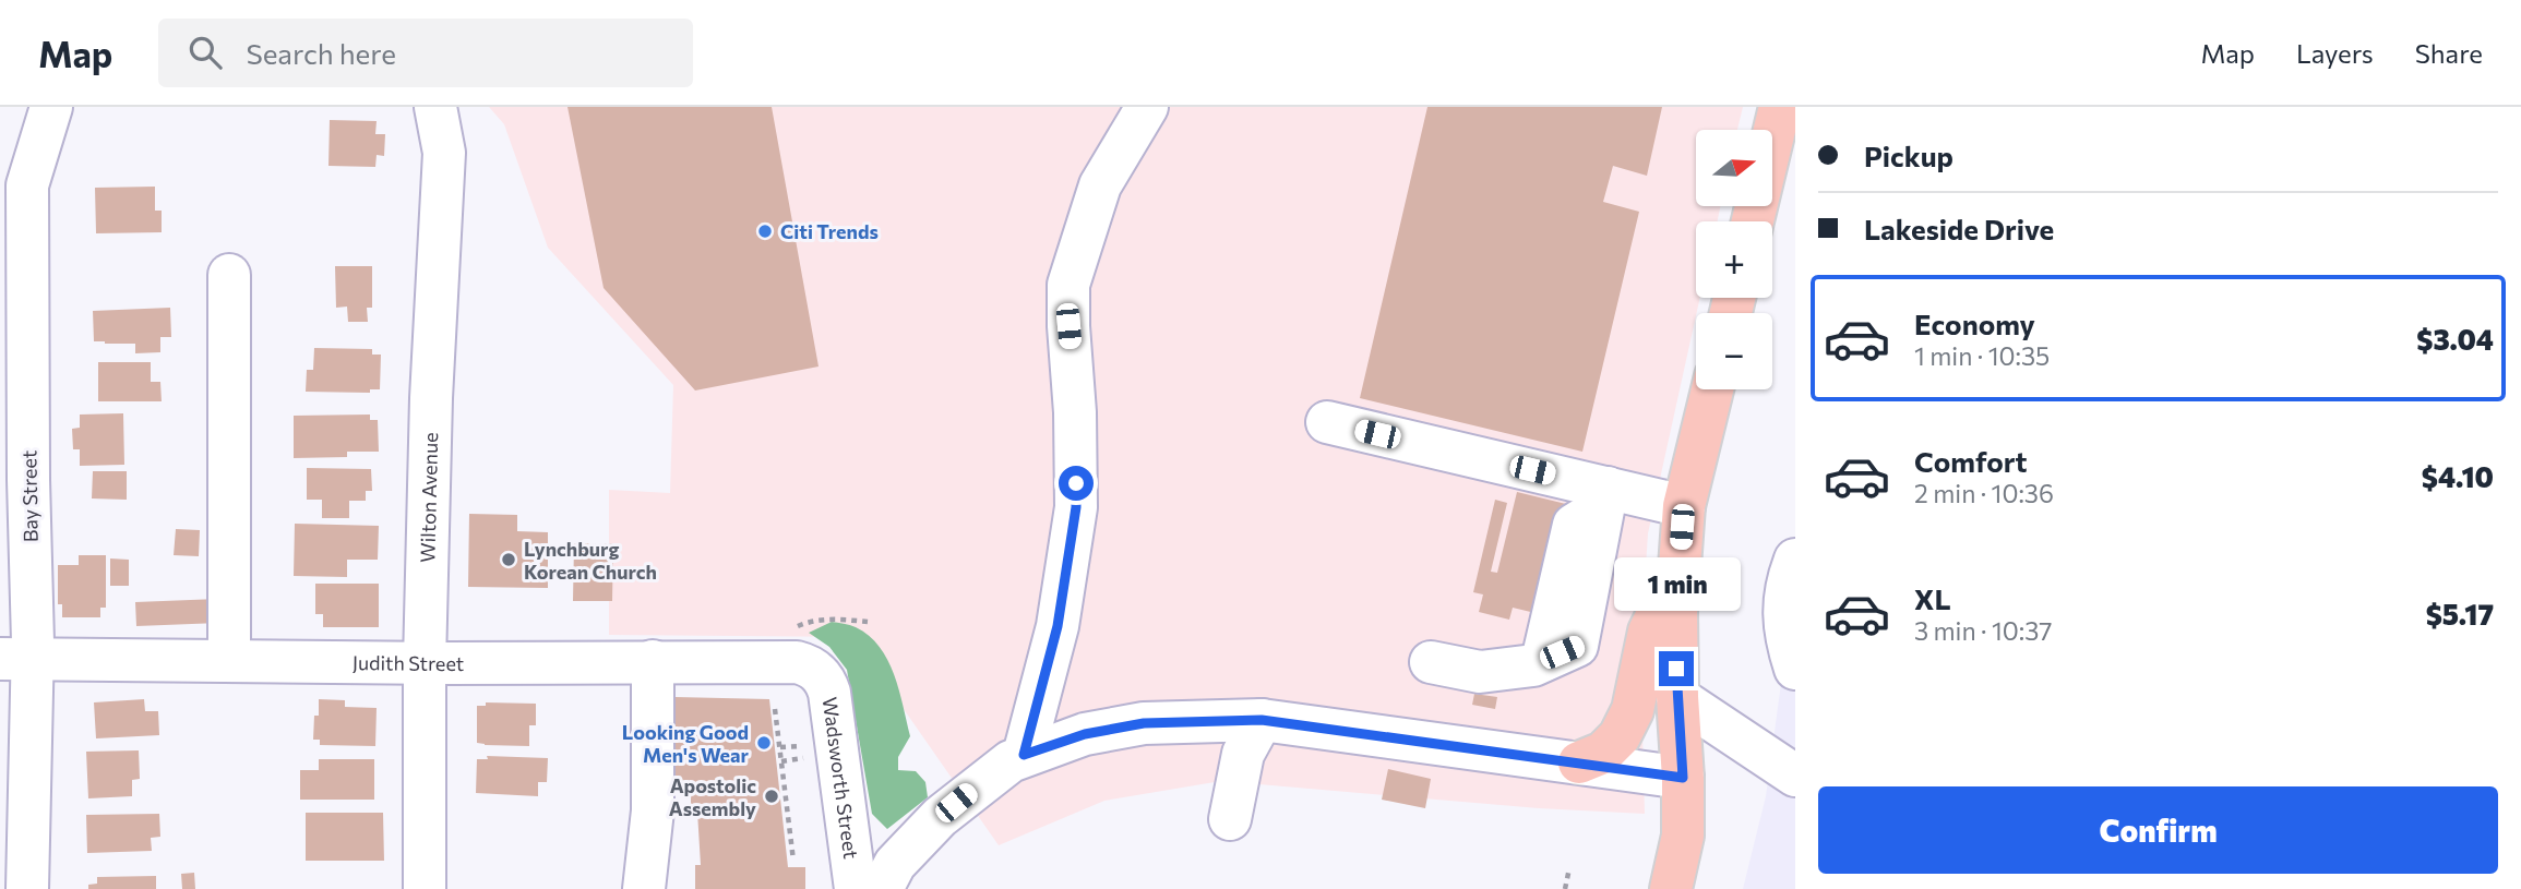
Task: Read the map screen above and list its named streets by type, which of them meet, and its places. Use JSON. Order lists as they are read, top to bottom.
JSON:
{
  "streets": {
    "street": [
      "Bay Street",
      "Wilton Avenue",
      "Judith Street",
      "Wadsworth Street"
    ]
  },
  "crossings": [
    ["Bay Street", "Judith Street"],
    ["Wilton Avenue", "Judith Street"],
    ["Judith Street", "Wadsworth Street"]
  ],
  "places": [
    "Citi Trends",
    "Lynchburg Korean Church",
    "Looking Good Men's Wear",
    "Apostolic Assembly"
  ],
  "north": "right",
  "page": {
    "header": "Map",
    "search": "Search here",
    "nav": ["Map", "Layers", "Share"],
    "banner": ["Pickup", "Lakeside Drive"],
    "map_buttons": ["+", "−"],
    "list": [
      {
        "name": "Economy",
        "note": "1 min · 10:35",
        "value": "$3.04"
      },
      {
        "name": "Comfort",
        "note": "2 min · 10:36",
        "value": "$4.10"
      },
      {
        "name": "XL",
        "note": "3 min · 10:37",
        "value": "$5.17"
      }
    ],
    "bubble": "1 min",
    "buttons": "Confirm"
  }
}
